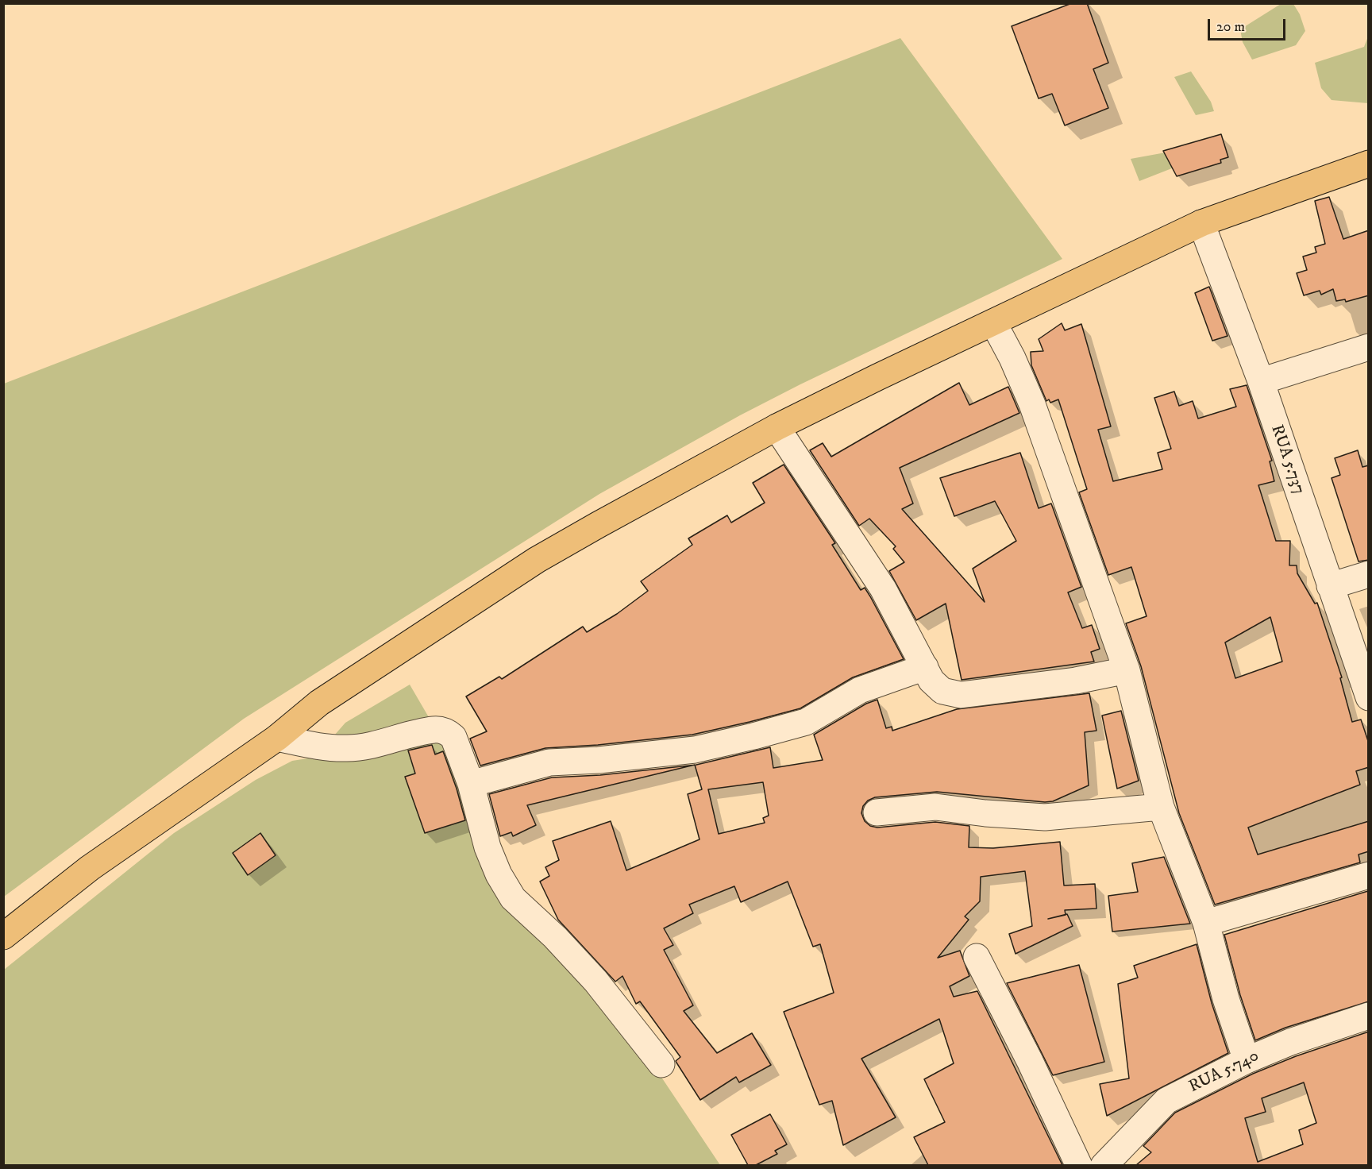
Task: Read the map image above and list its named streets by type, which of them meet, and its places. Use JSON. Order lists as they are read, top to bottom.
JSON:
{
  "streets": {
    "street": ["RUA 5.737", "RUA 5.740"]
  },
  "scale_bar": "20 m"
}
